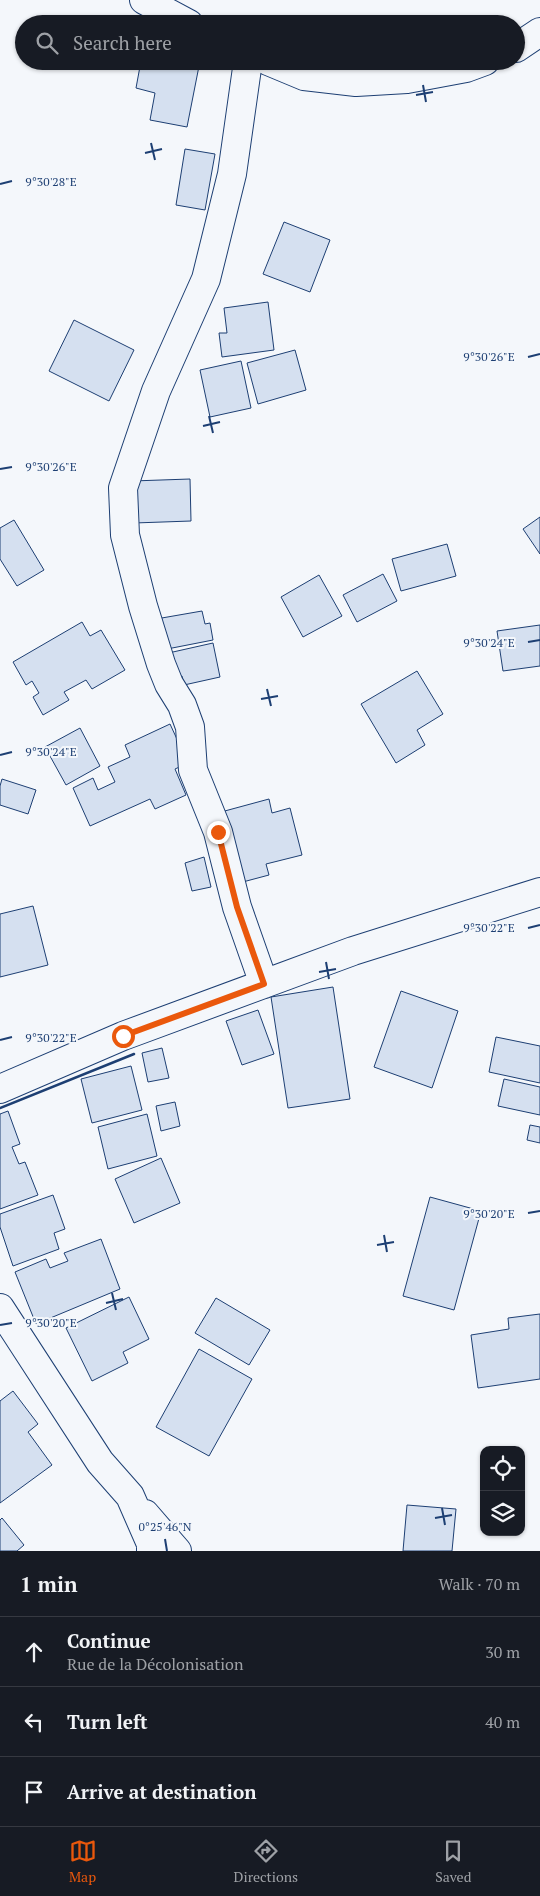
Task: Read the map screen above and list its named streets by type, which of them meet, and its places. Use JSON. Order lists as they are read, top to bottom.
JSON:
{
  "page": {
    "search": "Search here",
    "heading": ["1 min", "Walk · 70 m"],
    "list": [
      ["Continue", "Rue de la Décolonisation", "30 m"],
      ["Turn left", "40 m"],
      "Arrive at destination"
    ],
    "nav": ["Map", "Directions", "Saved"]
  },
  "coordinates": [
    "9°30'28\"E",
    "9°30'26\"E",
    "9°30'24\"E",
    "9°30'22\"E",
    "9°30'20\"E",
    "0°25'46\"N"
  ]
}
